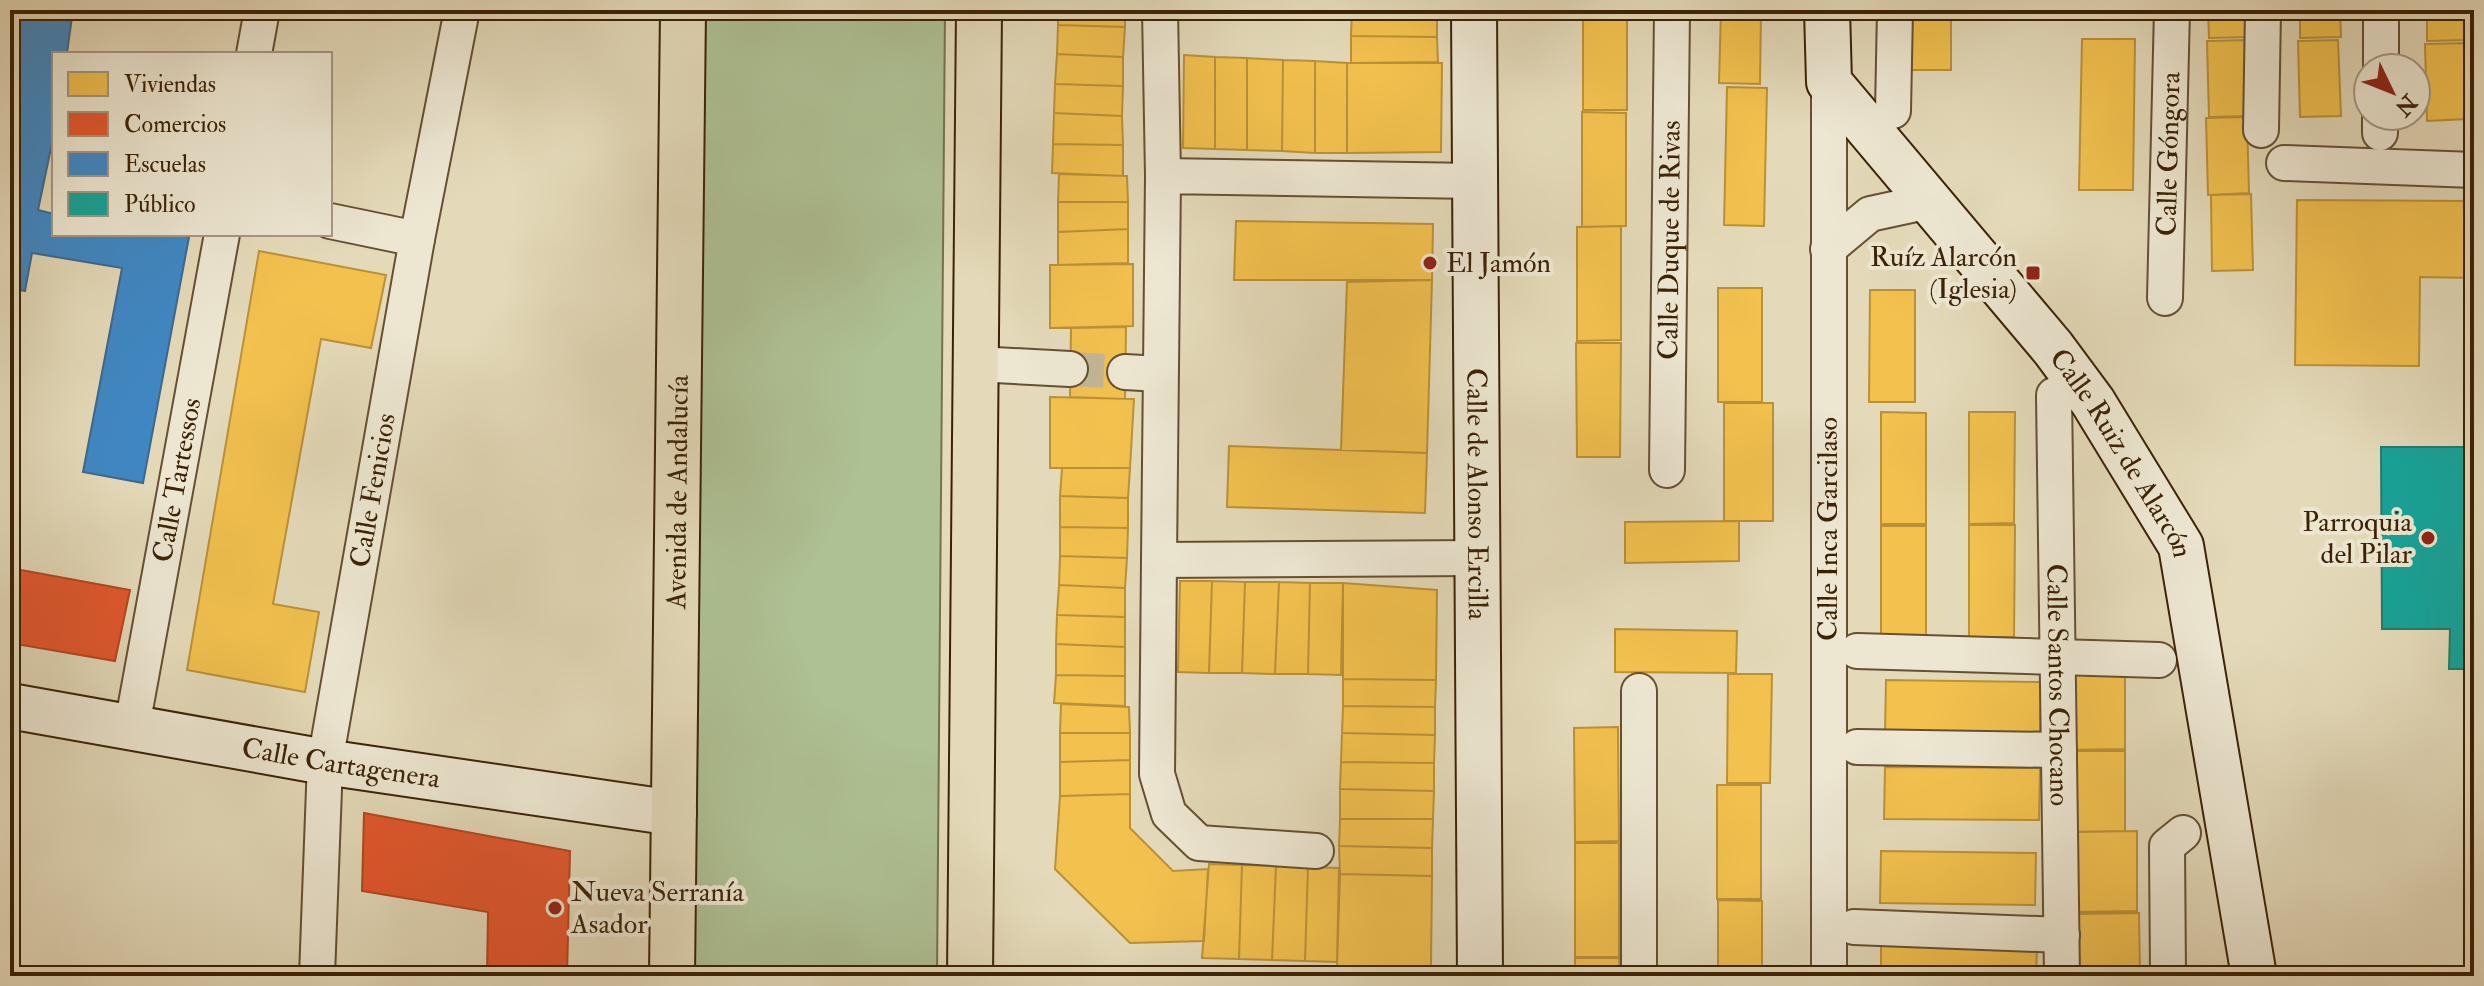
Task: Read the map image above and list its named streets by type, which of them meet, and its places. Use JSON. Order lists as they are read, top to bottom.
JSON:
{
  "streets": {
    "main road": ["Avenida de Andalucía"],
    "street": [
      "Calle Góngora",
      "Calle Duque de Rivas",
      "Calle Ruiz de Alarcón",
      "Calle Tartessos",
      "Calle Fenicios",
      "Calle de Alonso Ercilla",
      "Calle Inca Garcilaso",
      "Calle Santos Chocano",
      "Calle Cartagenera"
    ]
  },
  "crossings": [
    ["Calle Ruiz de Alarcón", "Calle Inca Garcilaso"],
    ["Calle Tartessos", "Calle Cartagenera"],
    ["Calle Fenicios", "Calle Cartagenera"],
    ["Avenida de Andalucía", "Calle Cartagenera"]
  ],
  "places": {
    "other": ["El Jamón", "Parroquia del Pilar", "Nueva Serranía Asador"],
    "transit": ["Ruíz Alarcón (Iglesia)"]
  },
  "legend": [
    "Viviendas",
    "Comercios",
    "Escuelas",
    "Público"
  ],
  "north": "bottom right"
}
